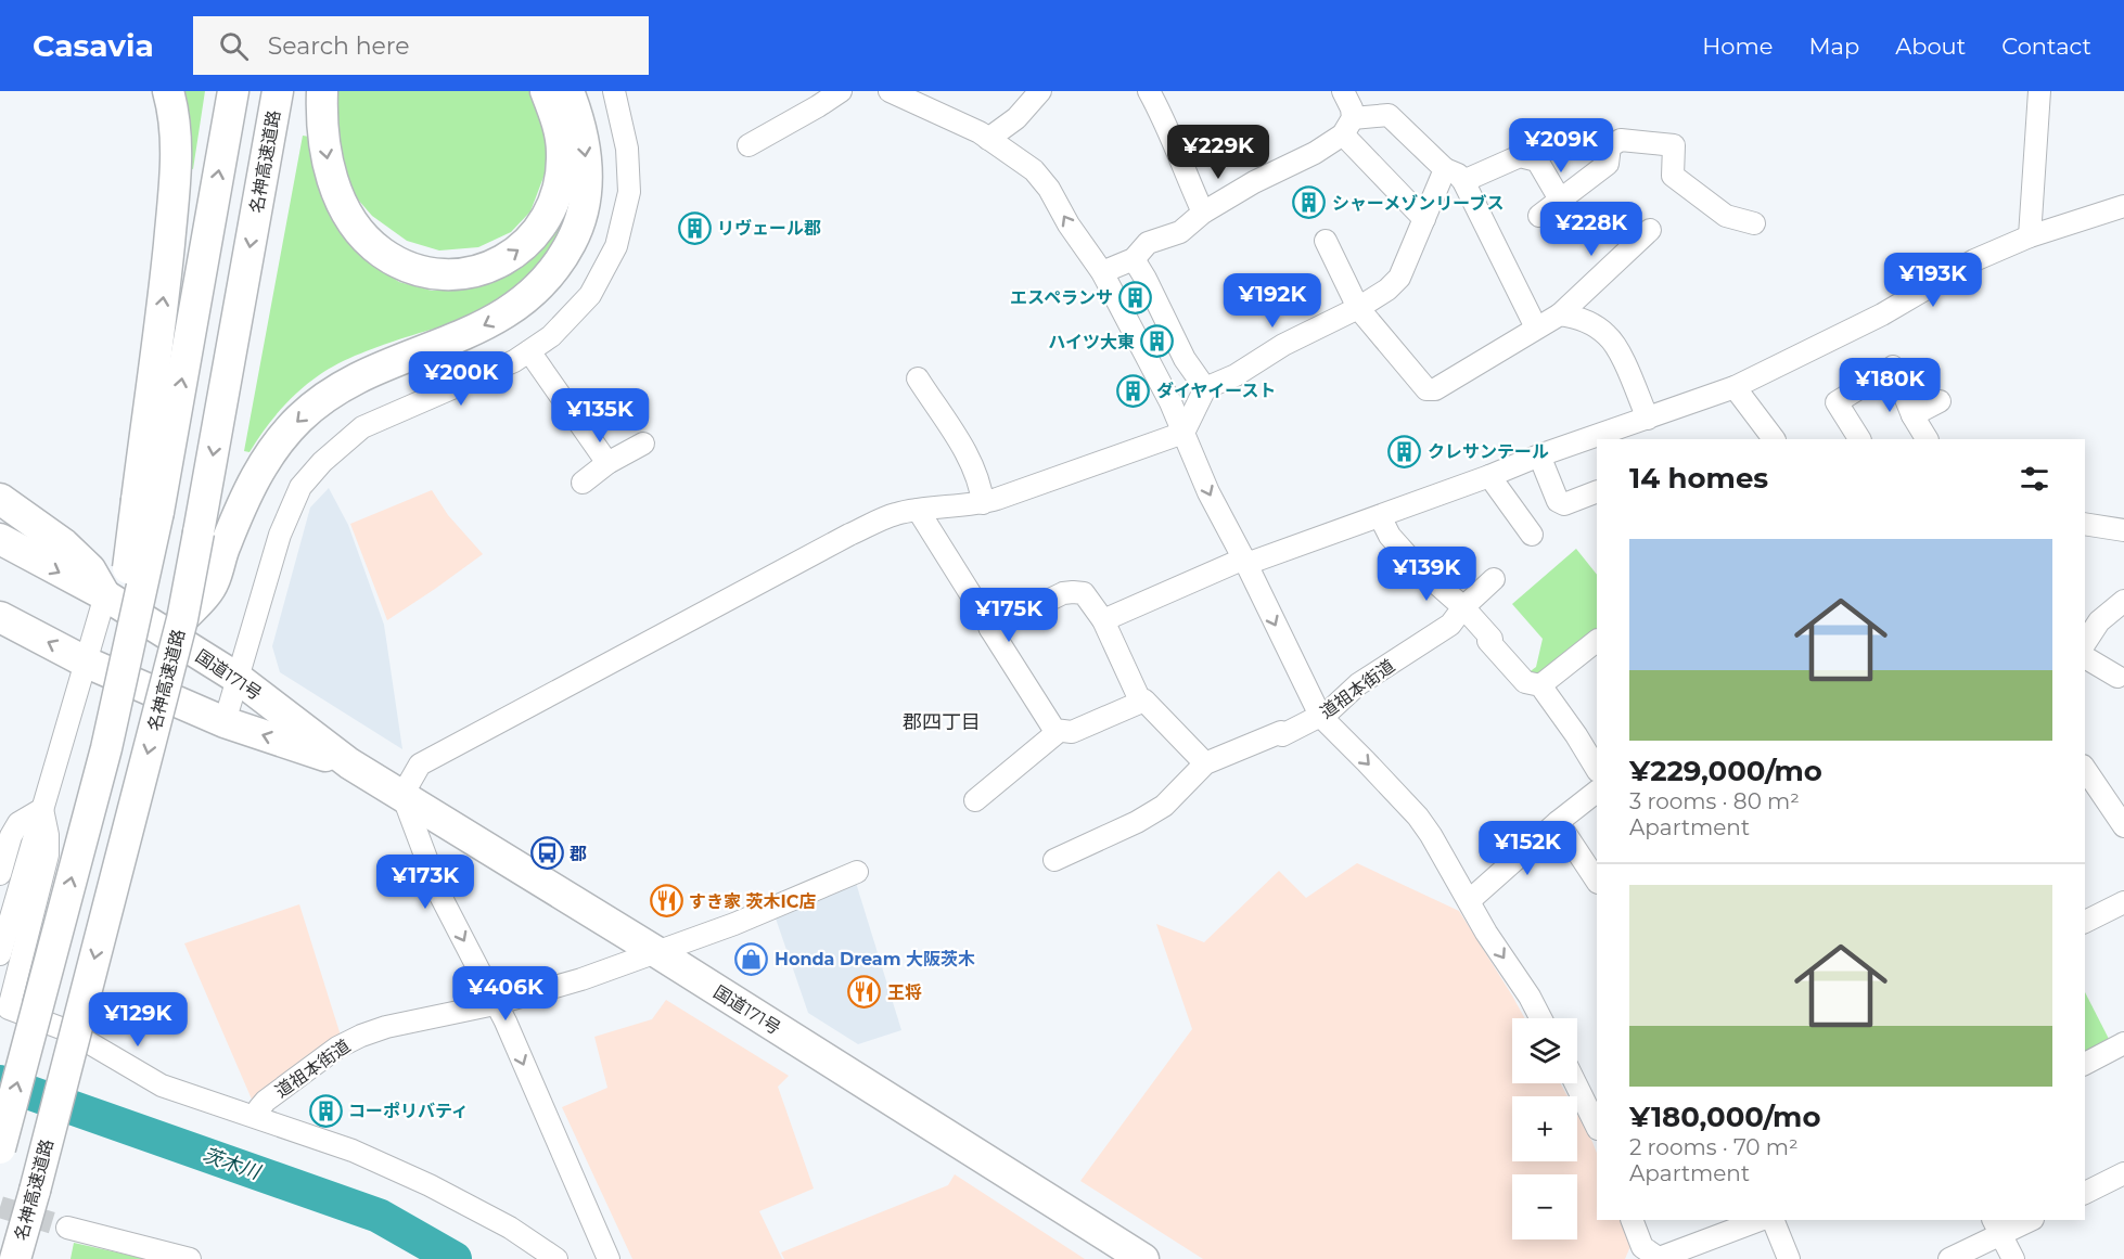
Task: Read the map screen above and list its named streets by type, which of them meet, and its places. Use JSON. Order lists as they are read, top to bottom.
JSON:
{
  "streets": {
    "highway": ["名神高速道路", "国道171号"],
    "street": ["道祖本街道"]
  },
  "crossings": [
    ["国道171号", "道祖本街道"]
  ],
  "districts": ["郡四丁目"],
  "water": ["茨木川"],
  "places": {
    "building": [
      "シャーメゾンリーブス",
      "リヴェール郡",
      "エスペランサ",
      "ハイツ大東",
      "ダイヤイースト",
      "クレサンテール",
      "コーポリバティ"
    ],
    "bus stop": ["郡"],
    "restaurant": ["すき家 茨木IC店", "王将"],
    "shop": ["Honda Dream 大阪茨木"]
  },
  "page": {
    "header": "Casavia",
    "search": "Search here",
    "nav": [
      "Home",
      "Map",
      "About",
      "Contact"
    ],
    "price": [
      "¥209K",
      "¥229K",
      "¥228K",
      "¥193K",
      "¥192K",
      "¥200K",
      "¥180K",
      "¥135K",
      "¥139K",
      "¥175K",
      "¥152K",
      "¥173K",
      "¥406K",
      "¥129K"
    ],
    "heading": "14 homes",
    "list": [
      {
        "name": "¥229,000/mo",
        "note": "3 rooms · 80 m² · Apartment"
      },
      {
        "name": "¥180,000/mo",
        "note": "2 rooms · 70 m² · Apartment"
      }
    ],
    "map_buttons": ["+", "−"]
  }
}
